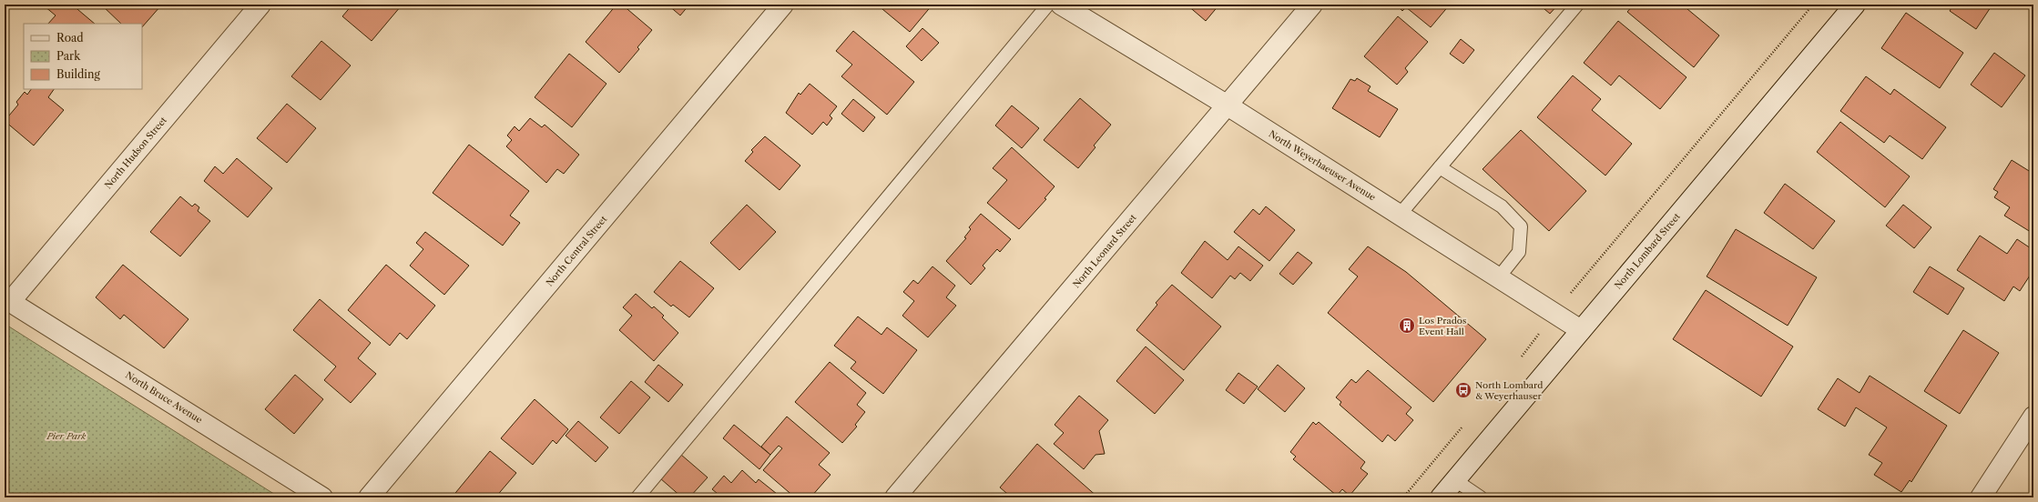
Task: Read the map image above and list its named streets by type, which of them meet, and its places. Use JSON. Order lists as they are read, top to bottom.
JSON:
{
  "streets": {
    "street": [
      "North Hudson Street",
      "North Weyerhaeuser Avenue",
      "North Central Street",
      "North Leonard Street",
      "North Lombard Street",
      "North Bruce Avenue"
    ]
  },
  "crossings": [
    ["North Hudson Street", "North Bruce Avenue"],
    ["North Weyerhaeuser Avenue", "North Leonard Street"],
    ["North Weyerhaeuser Avenue", "North Lombard Street"]
  ],
  "parks": ["Pier Park"],
  "places": {
    "building": ["Los Prados Event Hall"],
    "bus stop": ["North Lombard & Weyerhauser"]
  },
  "legend": ["Road", "Park", "Building"]
}
